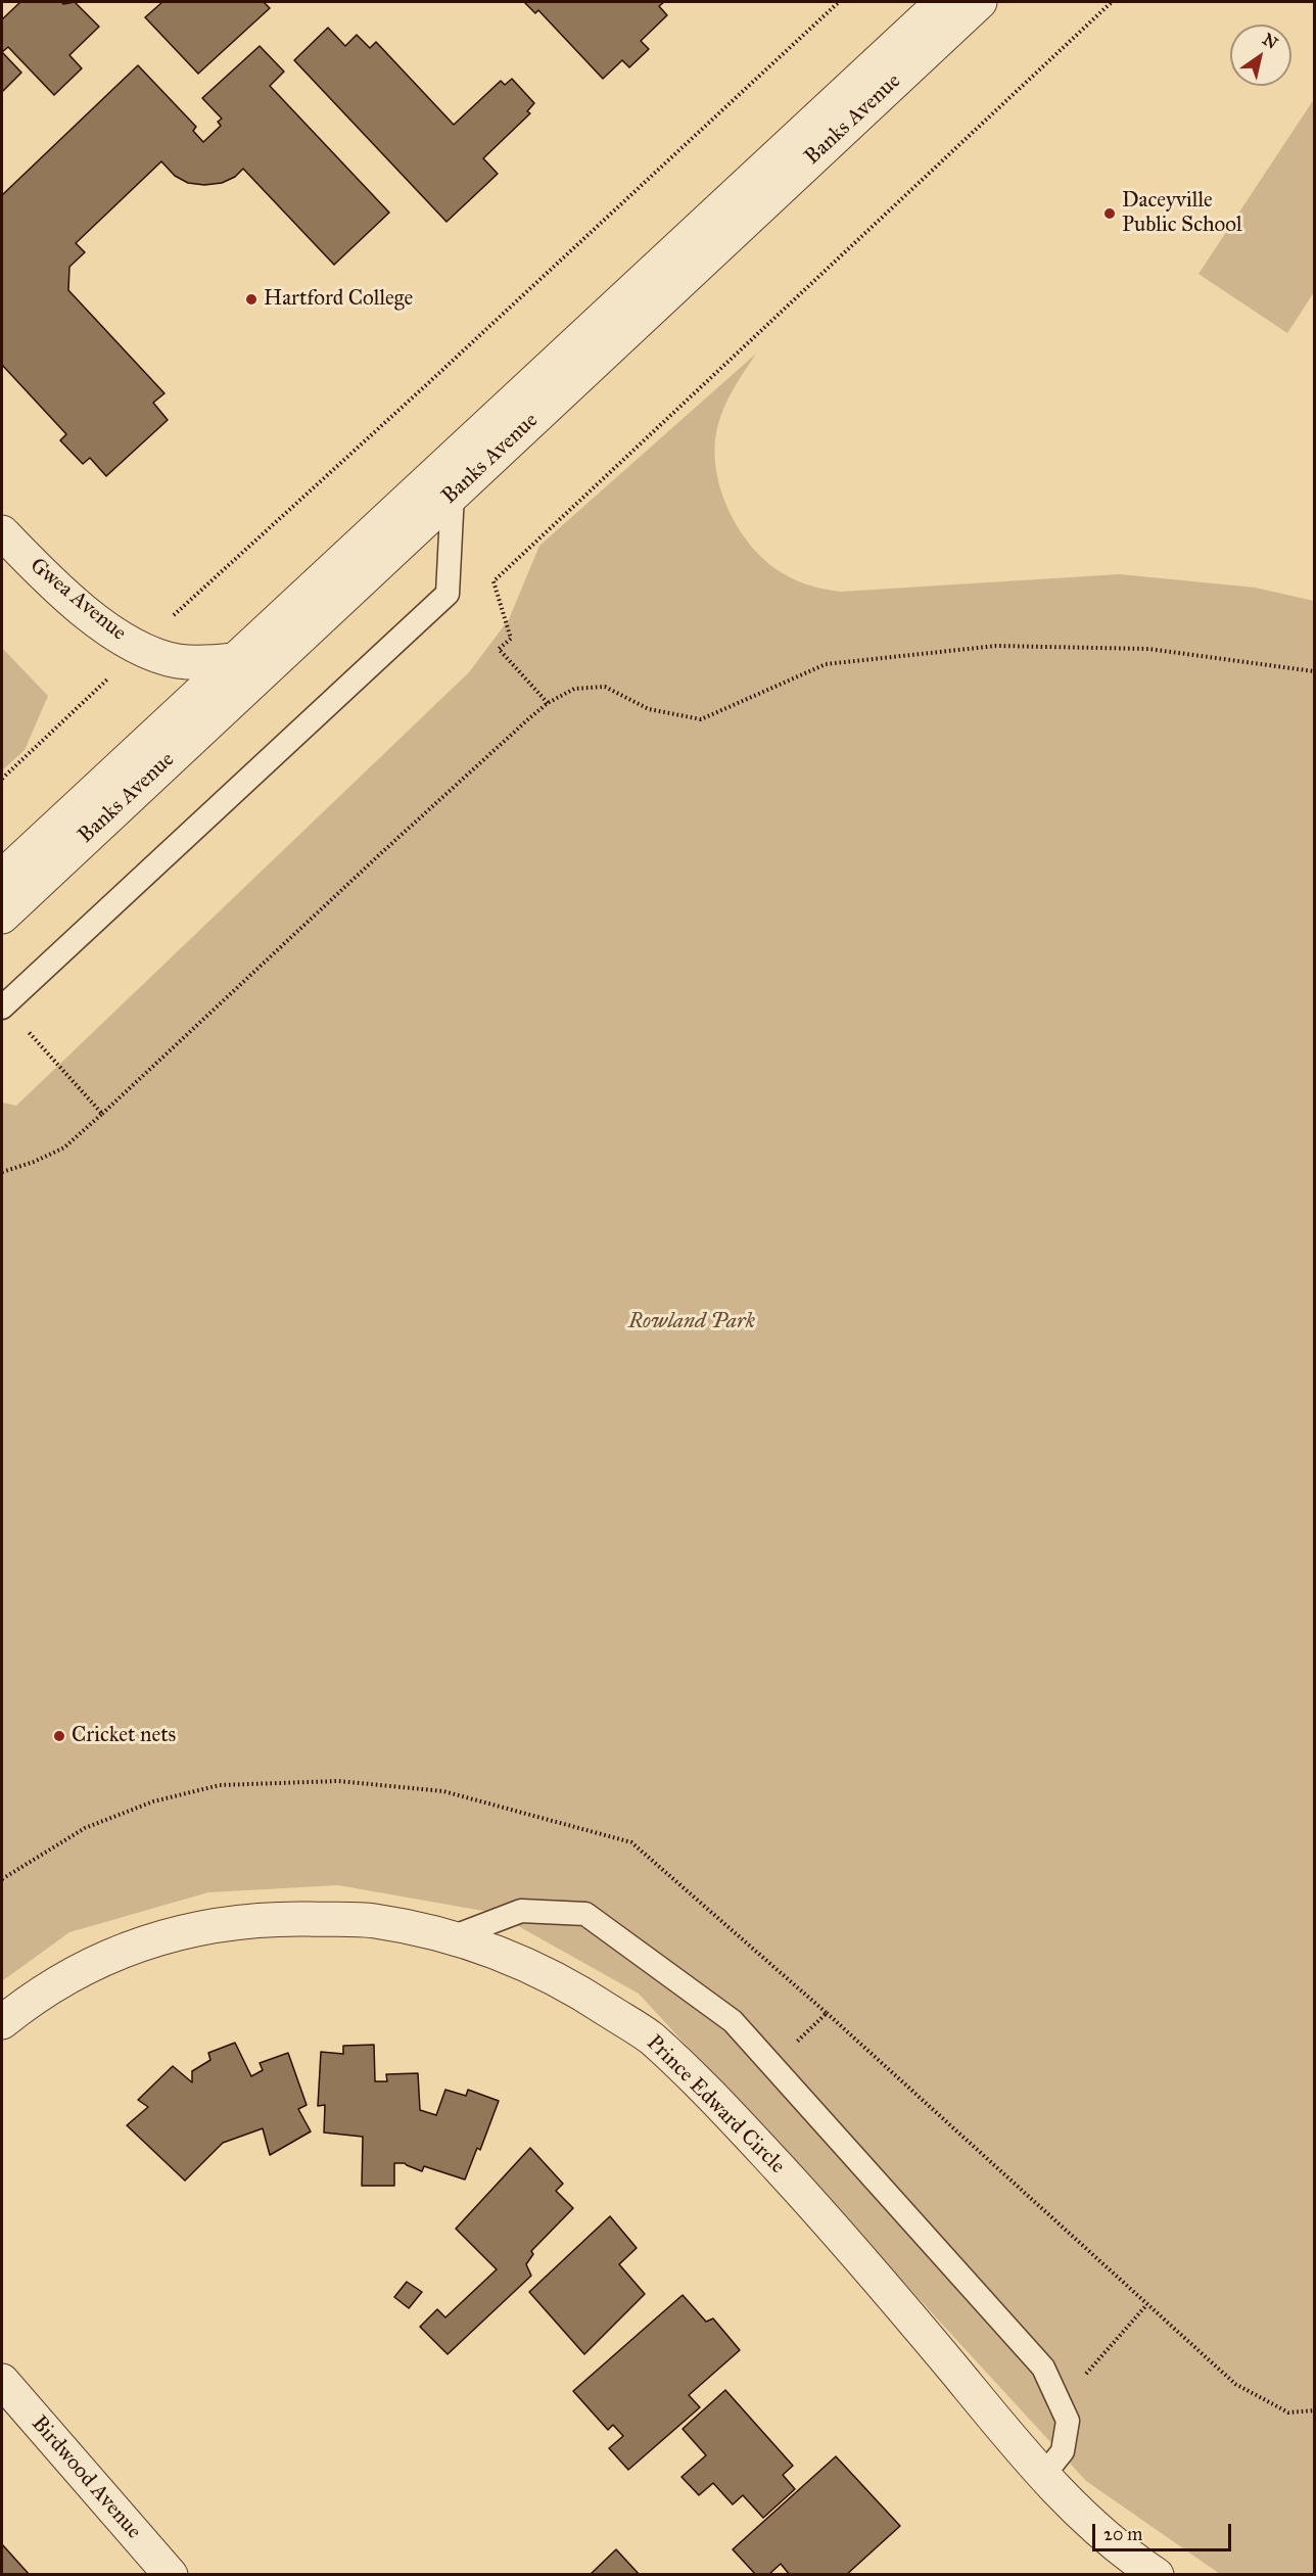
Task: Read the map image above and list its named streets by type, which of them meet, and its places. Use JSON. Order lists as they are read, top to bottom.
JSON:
{
  "streets": {
    "street": [
      "Banks Avenue",
      "Gwea Avenue",
      "Prince Edward Circle",
      "Birdwood Avenue"
    ]
  },
  "crossings": [
    ["Banks Avenue", "Gwea Avenue"]
  ],
  "parks": ["Rowland Park"],
  "places": ["Daceyville Public School", "Hartford College", "Cricket nets"],
  "scale_bar": "20 m",
  "north": "top right"
}
